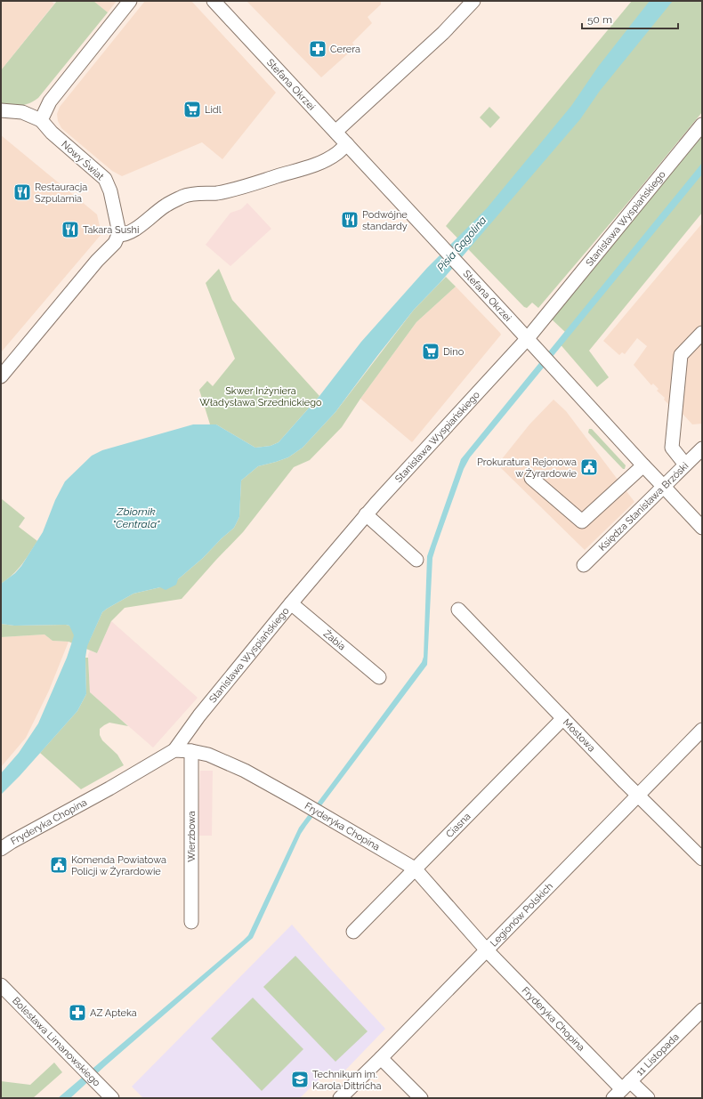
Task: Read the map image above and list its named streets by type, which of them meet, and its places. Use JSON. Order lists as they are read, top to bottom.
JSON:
{
  "streets": {
    "street": [
      "Stefana Okrzei",
      "Nowy Świat",
      "Stanisława Wyspiańskiego",
      "Księdza Stanisława Brzóski",
      "Żabia",
      "Mostowa",
      "Fryderyka Chopina",
      "Ciasna",
      "Wierzbowa",
      "Legionów Polskich",
      "Bolesława Limanowskiego",
      "11 Listopada"
    ]
  },
  "crossings": [
    ["Stefana Okrzei", "Stanisława Wyspiańskiego"],
    ["Stefana Okrzei", "Księdza Stanisława Brzóski"],
    ["Stanisława Wyspiańskiego", "Żabia"],
    ["Stanisława Wyspiańskiego", "Fryderyka Chopina"],
    ["Mostowa", "Ciasna"],
    ["Mostowa", "Legionów Polskich"],
    ["Fryderyka Chopina", "Ciasna"],
    ["Fryderyka Chopina", "Wierzbowa"],
    ["Fryderyka Chopina", "Legionów Polskich"],
    ["Fryderyka Chopina", "11 Listopada"]
  ],
  "water": ["Pisia Gągolina", "Zbiornik \"Centrala\""],
  "parks": ["Skwer Inżyniera Władysława Srzednickiego"],
  "places": {
    "pharmacy": ["Cerera", "AZ Apteka"],
    "supermarket": ["Lidl", "Dino"],
    "restaurant": ["Restauracja Szpularnia", "Podwójne standardy", "Takara Sushi"],
    "public building": ["Prokuratura Rejonowa w Żyrardowie", "Komenda Powiatowa Policji w Żyrardowie"],
    "school or university": ["Technikum im. Karola Dittricha"]
  },
  "scale_bar": "50 m"
}
